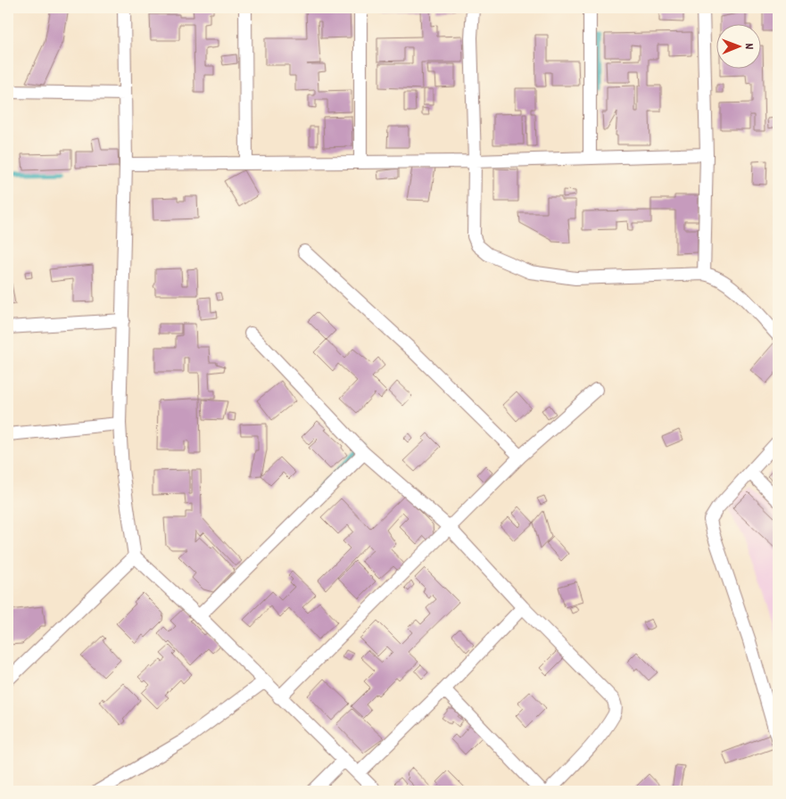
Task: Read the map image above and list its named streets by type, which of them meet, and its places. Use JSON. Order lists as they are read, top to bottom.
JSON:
{
  "north": "right"
}
